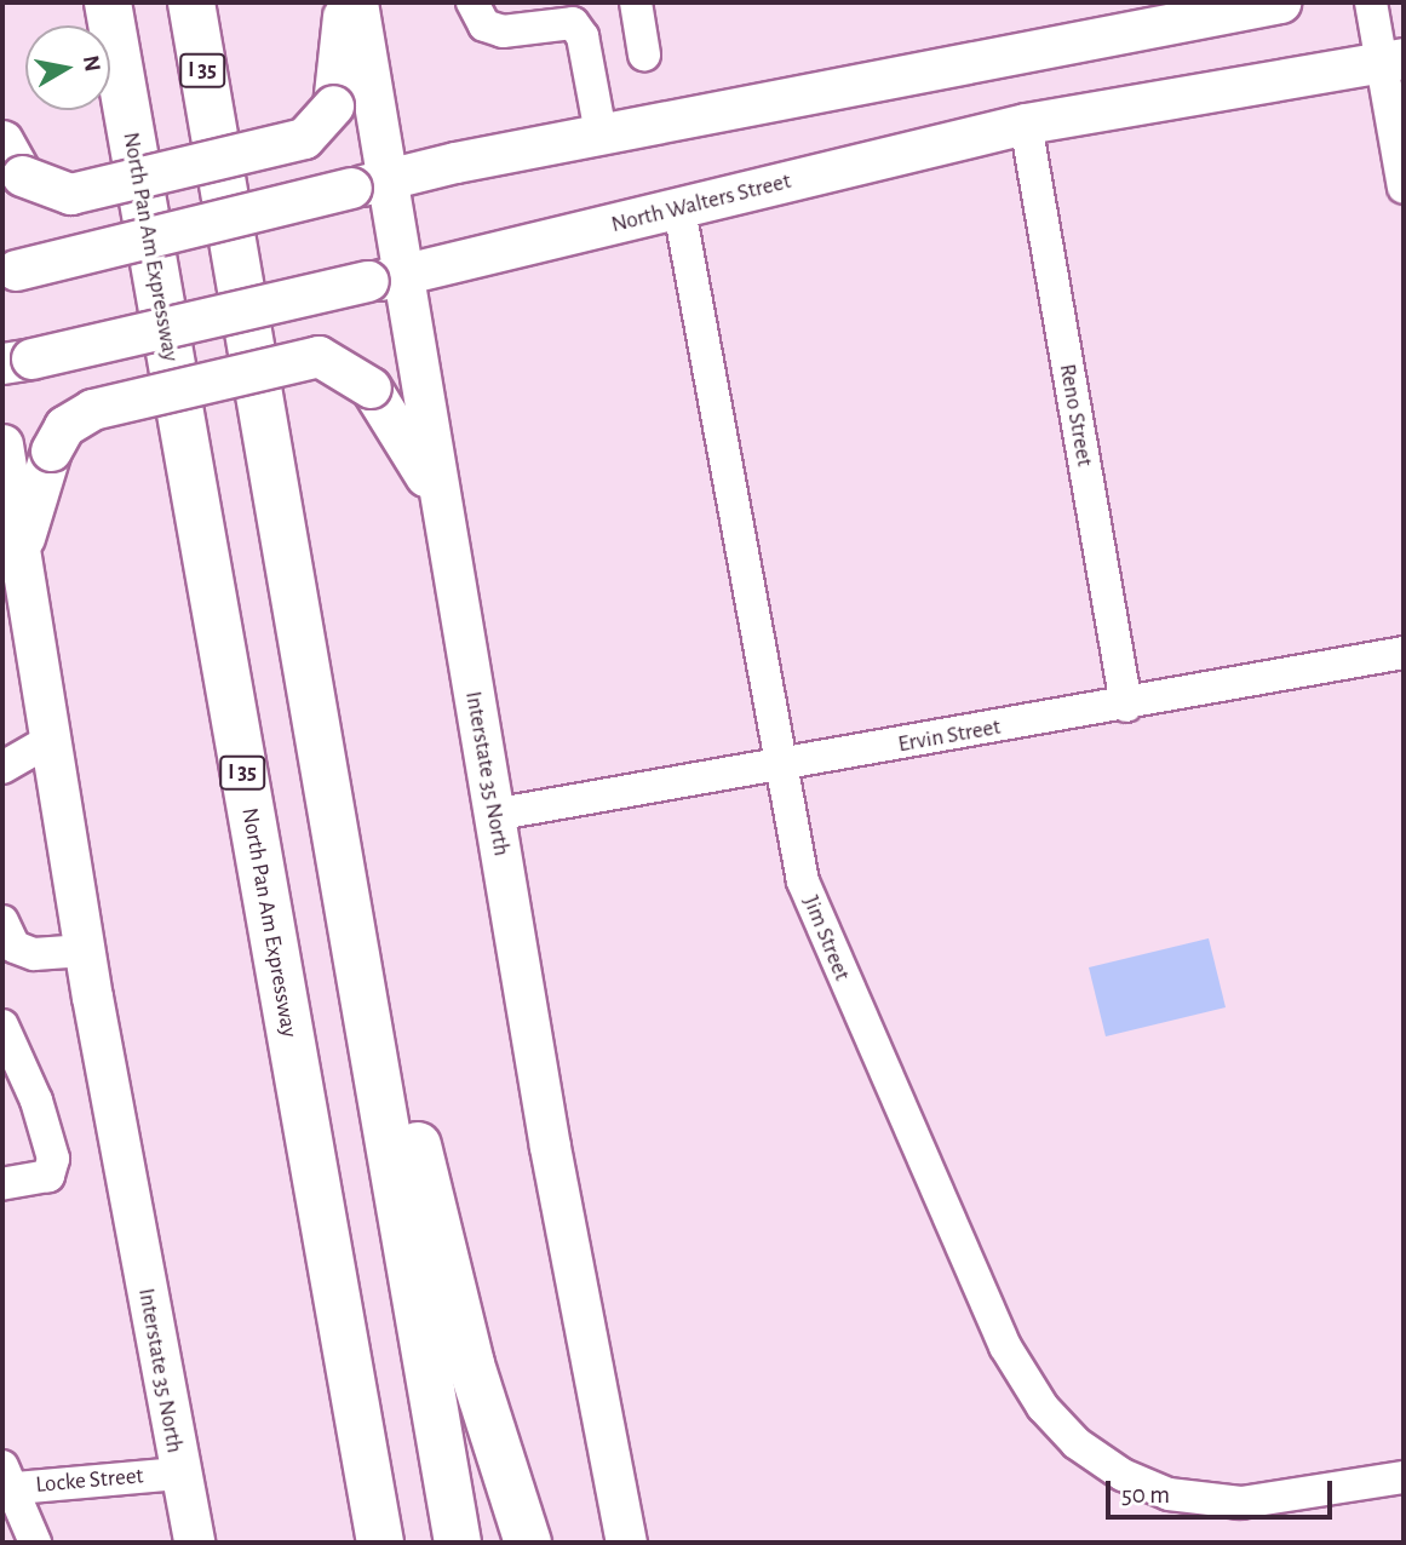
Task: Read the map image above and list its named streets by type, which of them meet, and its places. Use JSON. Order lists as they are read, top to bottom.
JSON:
{
  "streets": {
    "highway": ["I 35", "North Pan Am Expressway"],
    "main road": ["North Walters Street", "Interstate 35 North"],
    "street": [
      "Reno Street",
      "Ervin Street",
      "Jim Street",
      "Locke Street"
    ]
  },
  "crossings": [
    ["North Walters Street", "Reno Street"],
    ["North Walters Street", "Interstate 35 North"],
    ["North Walters Street", "Jim Street"],
    ["Reno Street", "Ervin Street"],
    ["Ervin Street", "Interstate 35 North"],
    ["Ervin Street", "Jim Street"],
    ["Interstate 35 North", "Locke Street"]
  ],
  "scale_bar": "50 m",
  "north": "right"
}
